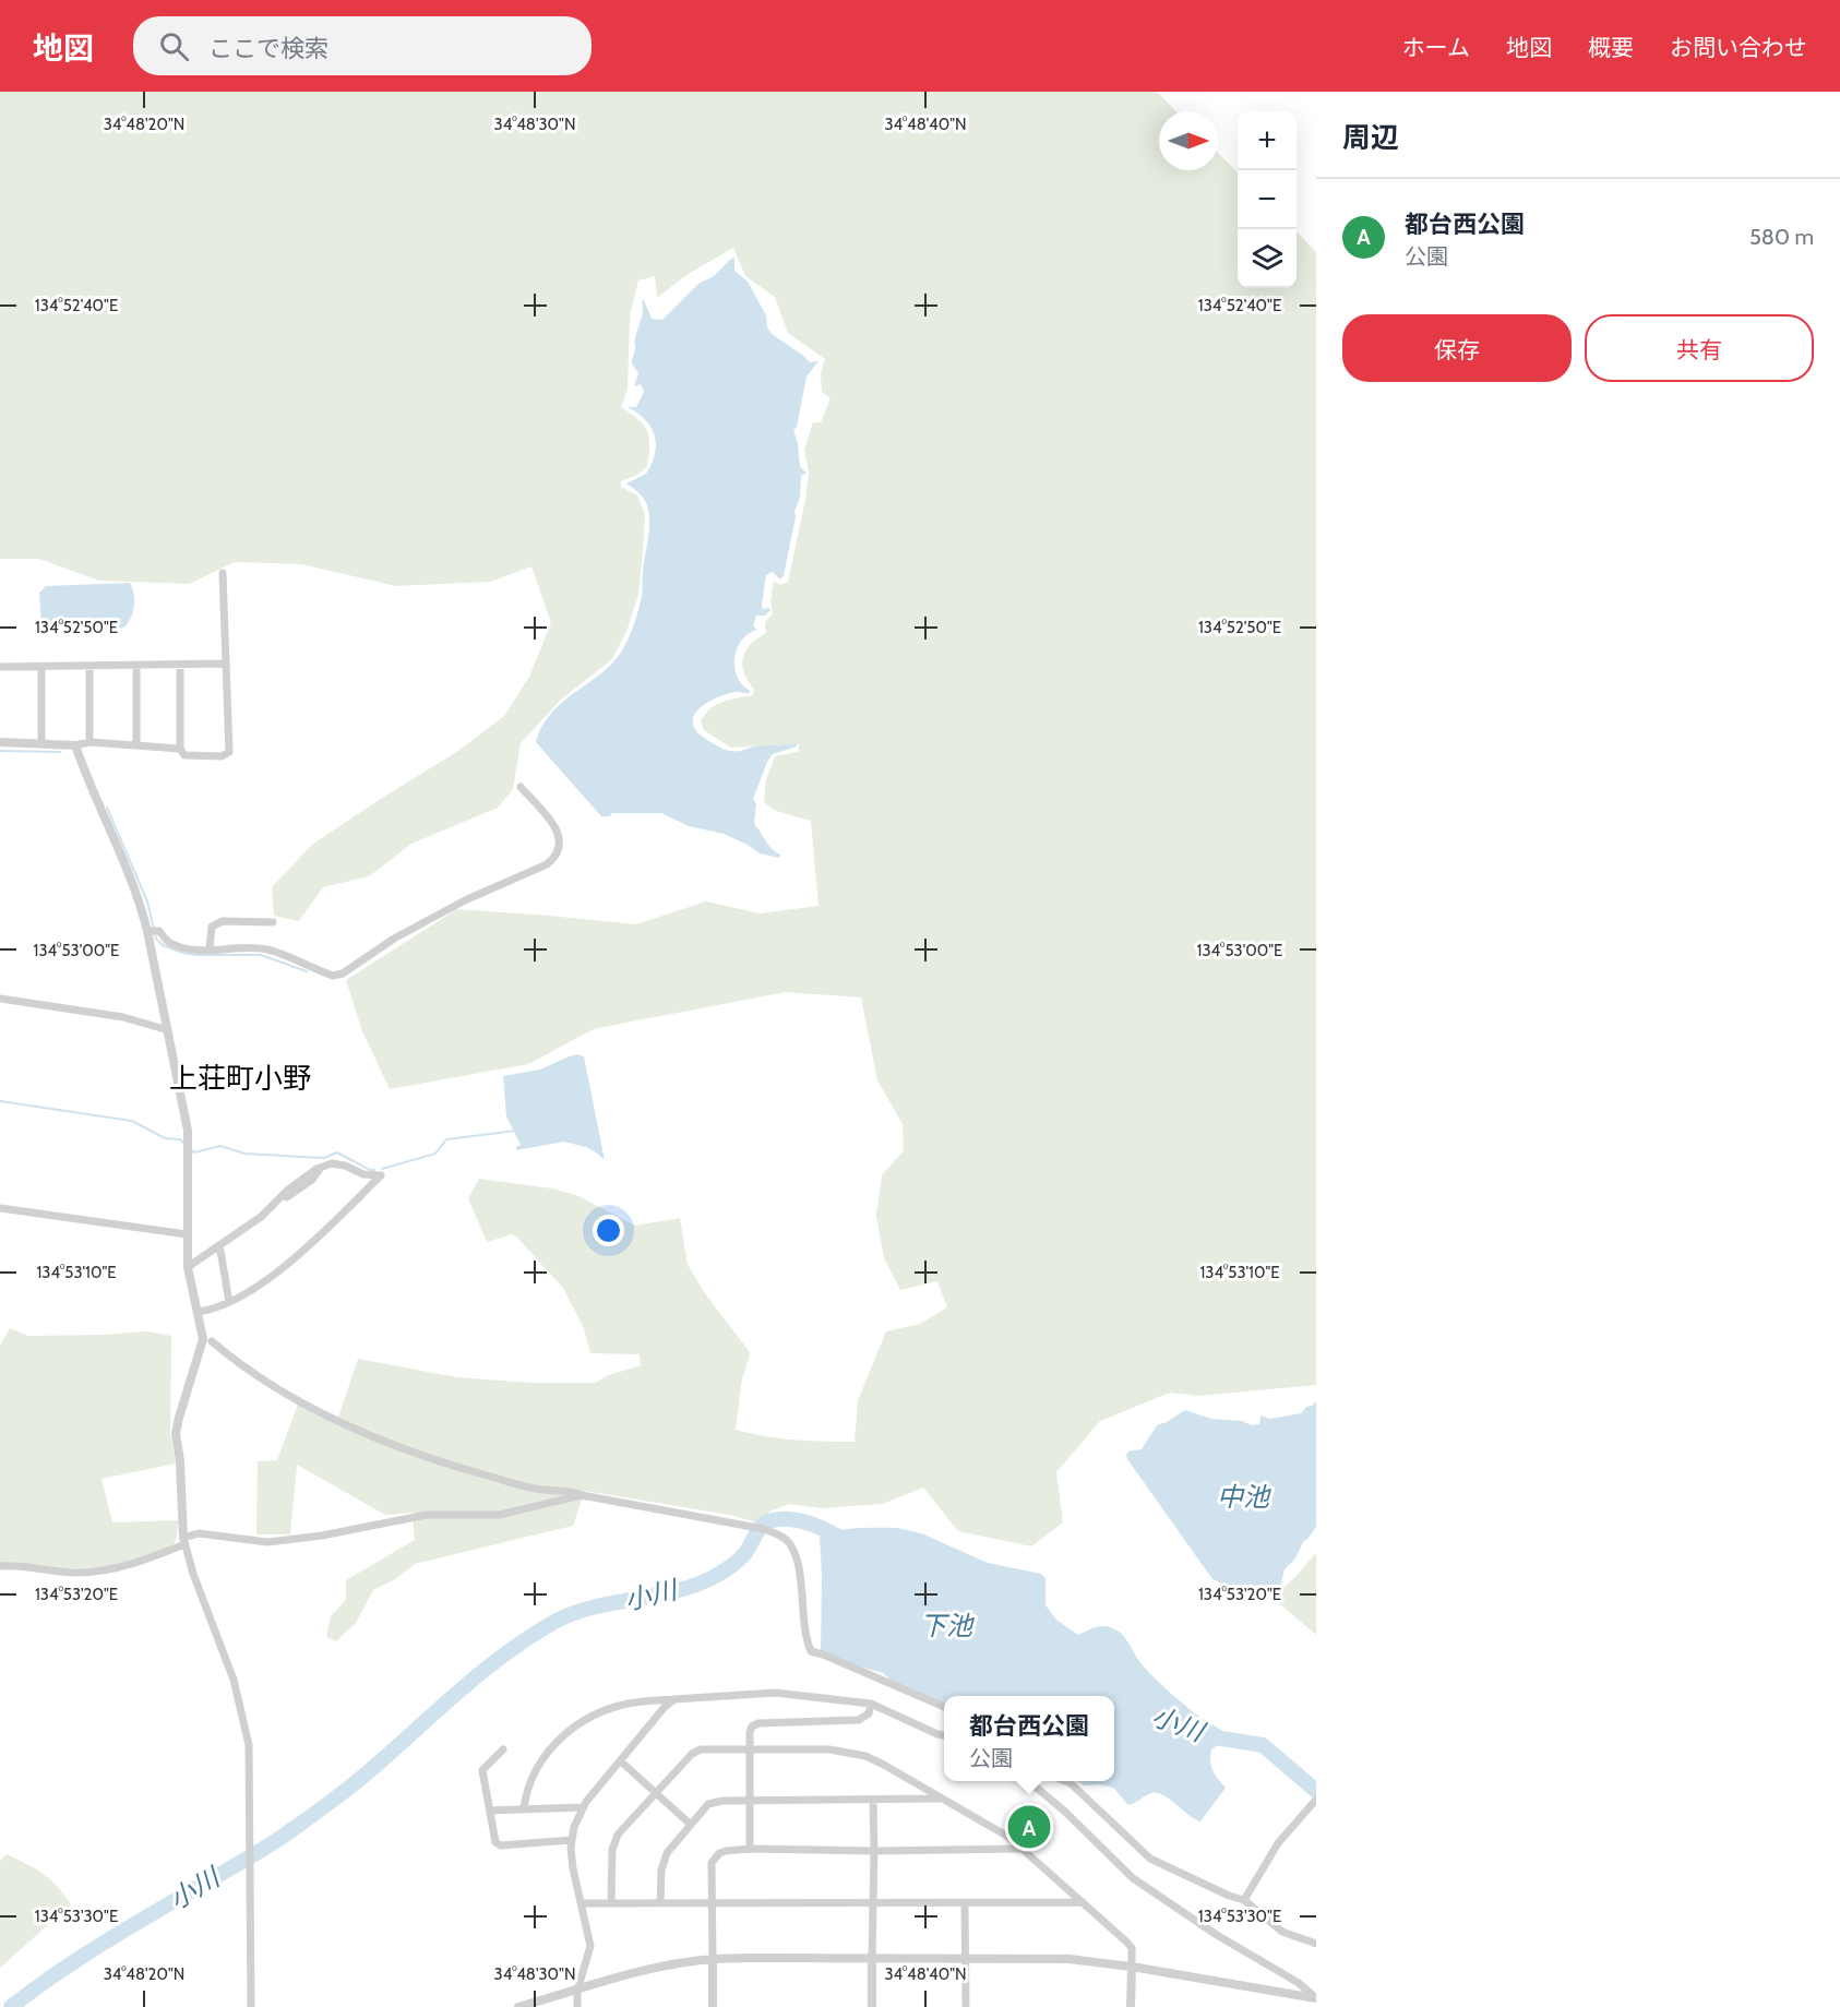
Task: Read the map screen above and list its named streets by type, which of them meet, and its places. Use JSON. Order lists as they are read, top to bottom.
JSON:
{
  "districts": ["上荘町小野"],
  "water": ["中池", "小川", "下池"],
  "north": "right",
  "page": {
    "header": "地図",
    "search": "ここで検索",
    "nav": [
      "ホーム",
      "地図",
      "概要",
      "お問い合わせ"
    ],
    "heading": "周辺",
    "map_buttons": ["+", "−"],
    "list": [
      {
        "mark": "A",
        "name": "都台西公園",
        "note": "公園",
        "value": "580 m"
      }
    ],
    "buttons": ["保存", "共有"],
    "popup": ["都台西公園", "公園"],
    "pins": "A"
  },
  "coordinates": [
    "34°48'20\"N",
    "34°48'30\"N",
    "34°48'40\"N",
    "134°52'40\"E",
    "134°52'50\"E",
    "134°53'00\"E",
    "134°53'10\"E",
    "134°53'20\"E",
    "134°53'30\"E"
  ]
}
